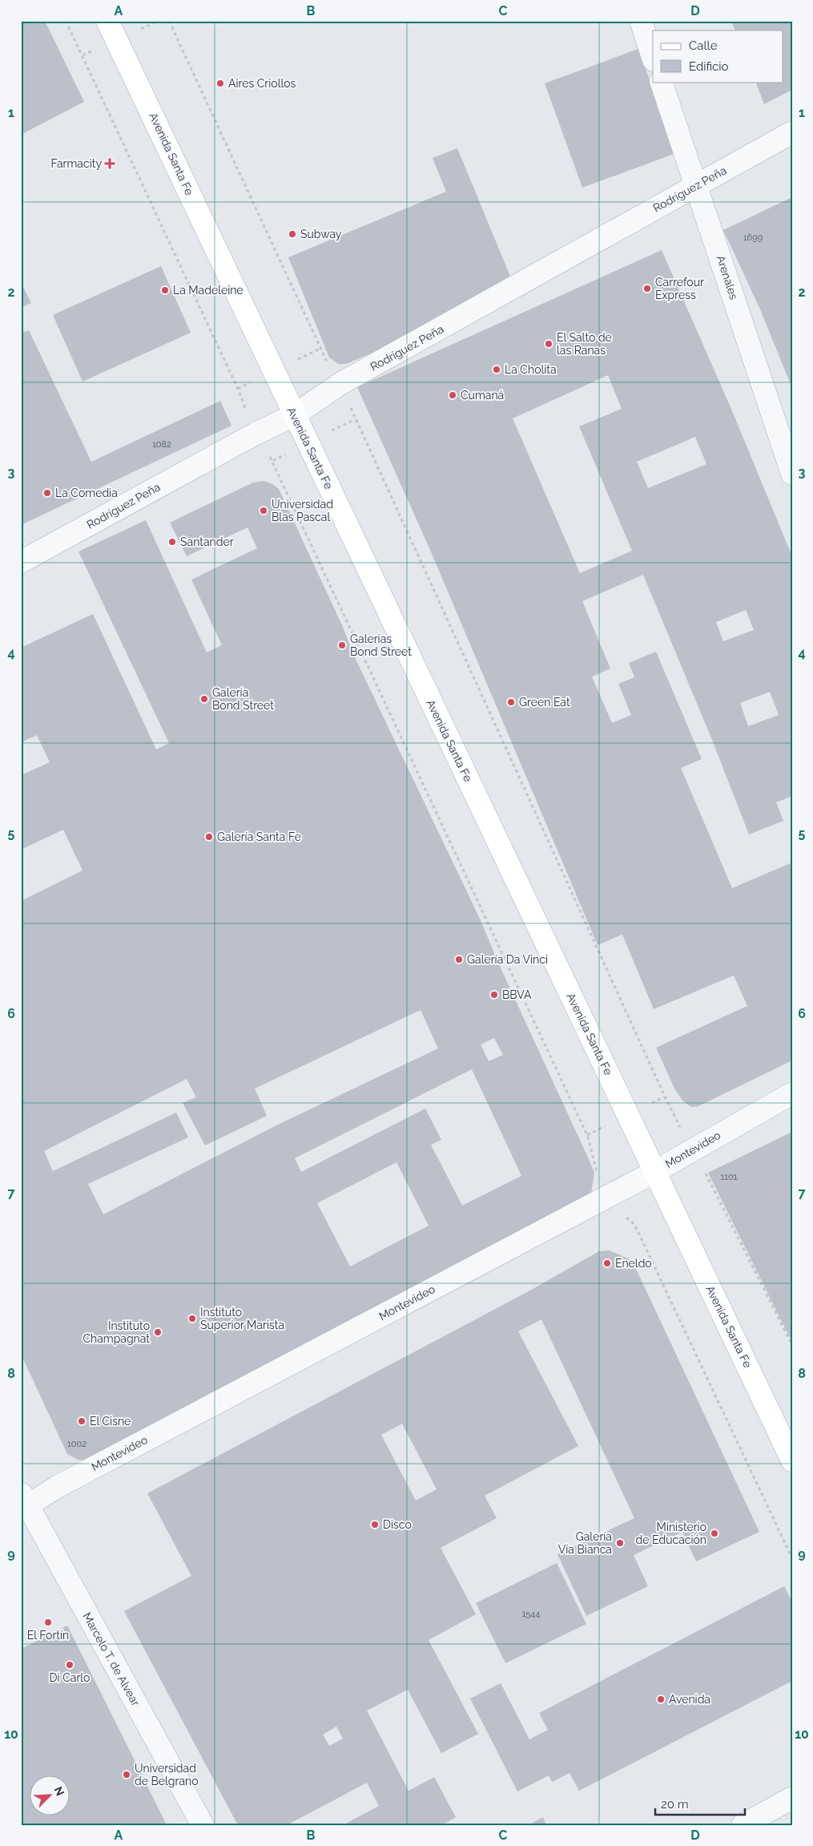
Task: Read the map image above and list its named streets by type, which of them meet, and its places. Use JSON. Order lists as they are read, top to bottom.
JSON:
{
  "streets": {
    "main road": ["Avenida Santa Fe"],
    "street": [
      "Rodríguez Peña",
      "Arenales",
      "Montevideo",
      "Marcelo T. de Alvear"
    ]
  },
  "crossings": [
    ["Avenida Santa Fe", "Rodríguez Peña"],
    ["Avenida Santa Fe", "Montevideo"],
    ["Rodríguez Peña", "Arenales"],
    ["Montevideo", "Marcelo T. de Alvear"]
  ],
  "places": {
    "other": [
      "Aires Criollos",
      "Subway",
      "Carrefour Express",
      "La Madeleine",
      "El Salto de las Ranas",
      "La Cholita",
      "Cumaná",
      "La Comedia",
      "Universidad Blas Pascal",
      "Santander",
      "Galerías Bond Street",
      "Galería Bond Street",
      "Green Eat",
      "Galería Santa Fe",
      "Galería Da Vinci",
      "BBVA",
      "Eneldo",
      "Instituto Superior Marista",
      "Instituto Champagnat",
      "El Cisne",
      "Disco",
      "Ministerio de Educación",
      "Galería Vía Bianca",
      "El Fortín",
      "Di Carlo",
      "Avenida",
      "Universidad de Belgrano"
    ],
    "health": ["Farmacity"]
  },
  "house_numbers": [
    "1699",
    "1082",
    "1101",
    "1002",
    "1544"
  ],
  "legend": ["Calle", "Edificio"],
  "scale_bar": "20 m",
  "north": "top right",
  "grid": {
    "columns": [
      "A",
      "B",
      "C",
      "D"
    ],
    "rows": [
      "1",
      "2",
      "3",
      "4",
      "5",
      "6",
      "7",
      "8",
      "9",
      "10"
    ]
  }
}
